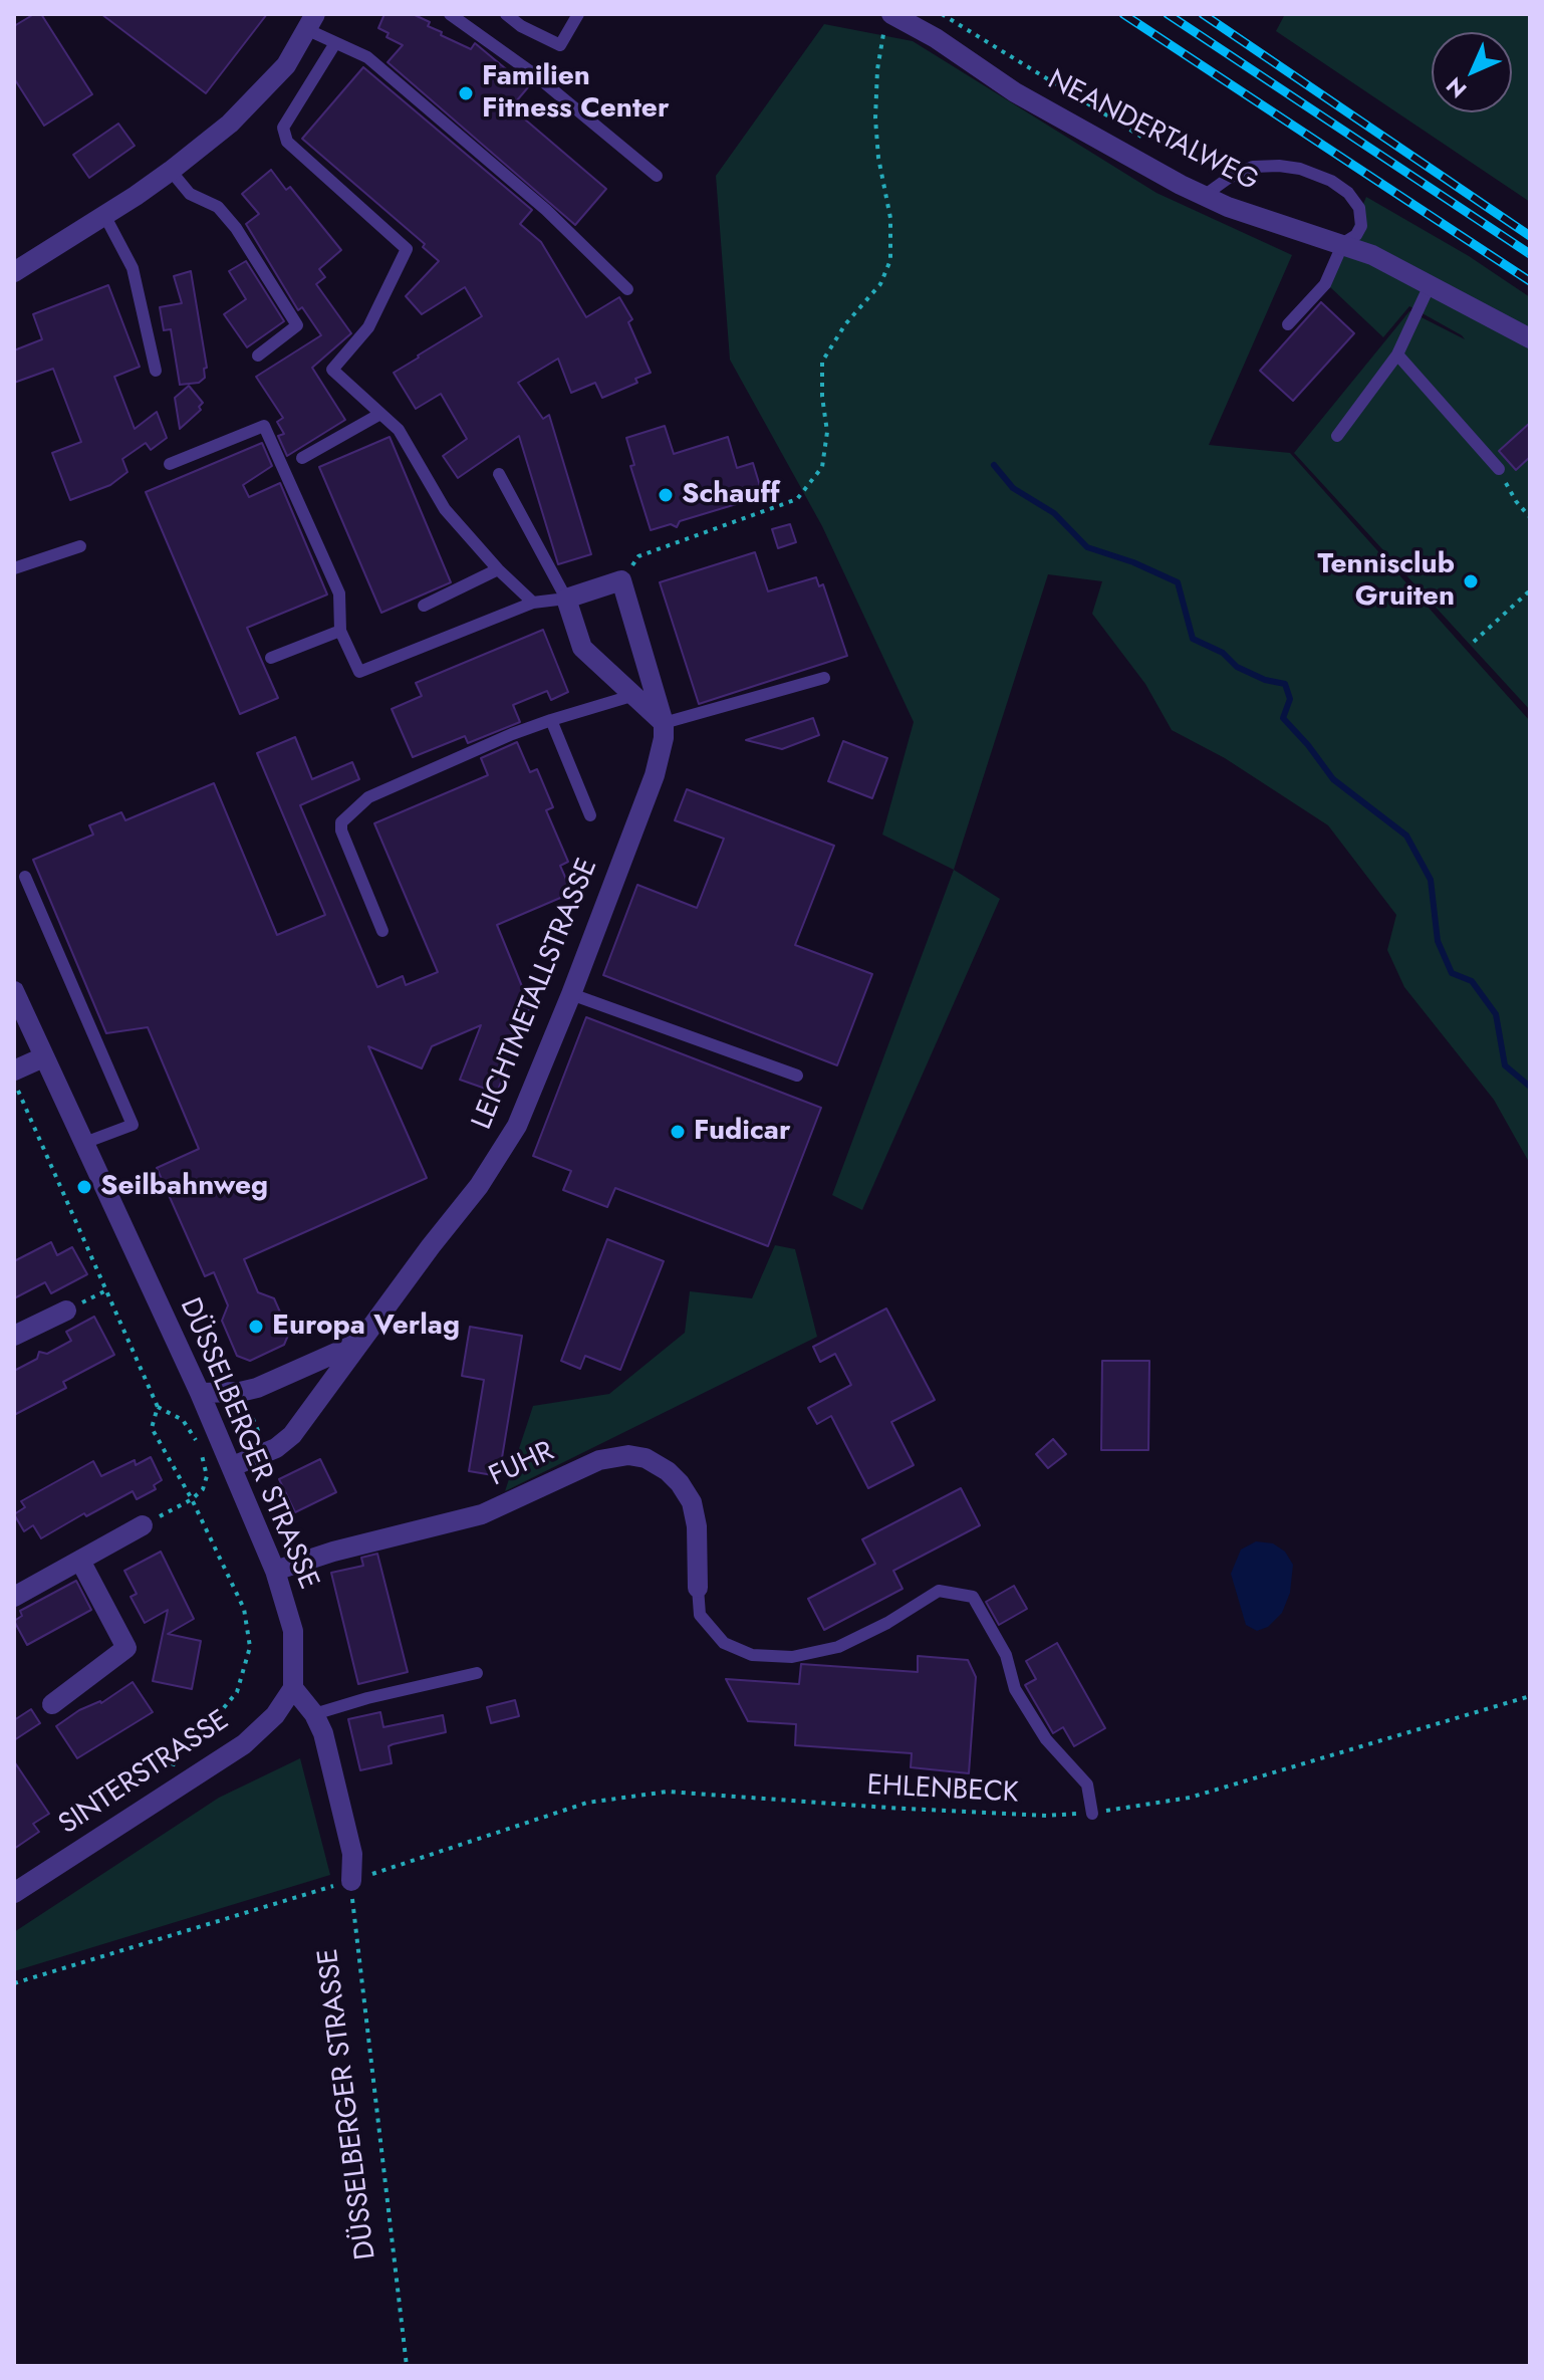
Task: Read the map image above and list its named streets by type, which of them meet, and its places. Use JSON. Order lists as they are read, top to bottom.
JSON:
{
  "streets": {
    "street": [
      "NEANDERTALWEG",
      "LEICHTMETALLSTRASSE",
      "DÜSSELBERGER STRASSE",
      "FUHR",
      "SINTERSTRASSE"
    ],
    "path": ["EHLENBECK"]
  },
  "crossings": [
    ["LEICHTMETALLSTRASSE", "DÜSSELBERGER STRASSE"],
    ["DÜSSELBERGER STRASSE", "FUHR"],
    ["DÜSSELBERGER STRASSE", "SINTERSTRASSE"],
    ["DÜSSELBERGER STRASSE", "EHLENBECK"]
  ],
  "places": [
    "Familien Fitness Center",
    "Schauff",
    "Tennisclub Gruiten",
    "Fudicar",
    "Seilbahnweg",
    "Europa Verlag"
  ],
  "north": "bottom left"
}
